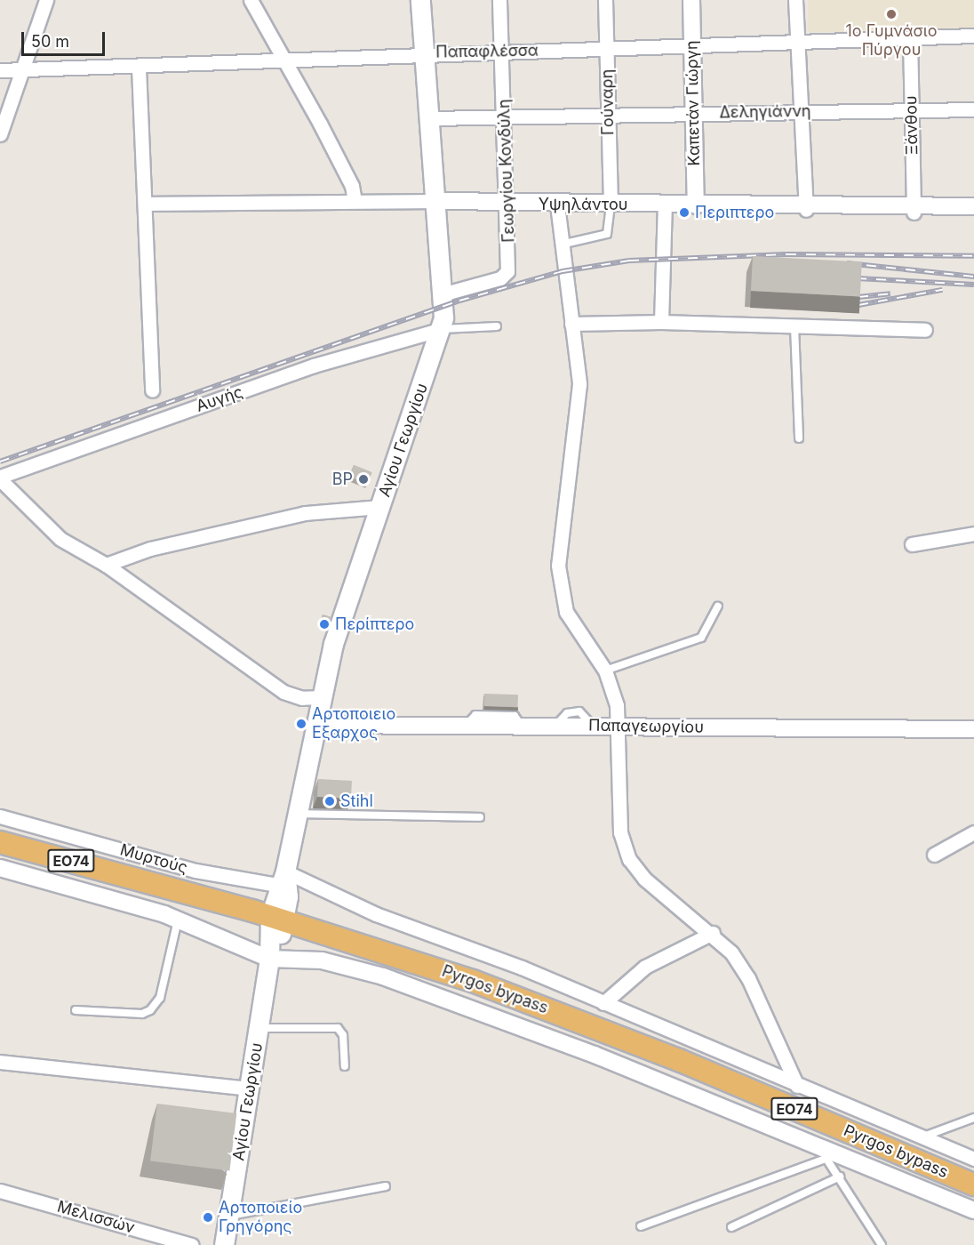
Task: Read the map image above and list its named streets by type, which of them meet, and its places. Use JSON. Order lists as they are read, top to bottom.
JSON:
{
  "streets": {
    "highway": ["ΕΟ74", "Pyrgos bypass"],
    "main road": ["Αγίου Γεωργίου"],
    "street": [
      "Παπαφλέσσα",
      "Γούναρη",
      "Καπετάν Γιώργη",
      "Δεληγιάννη",
      "Ξάνθου",
      "Γεωργίου Κονδύλη",
      "Υψηλάντου",
      "Αυγής",
      "Παπαγεωργίου",
      "Μυρτούς",
      "Μελισσών"
    ]
  },
  "crossings": [
    ["Παπαφλέσσα", "Γούναρη"],
    ["Παπαφλέσσα", "Καπετάν Γιώργη"],
    ["Παπαφλέσσα", "Ξάνθου"],
    ["Παπαφλέσσα", "Γεωργίου Κονδύλη"],
    ["Παπαφλέσσα", "Αγίου Γεωργίου"],
    ["Γούναρη", "Δεληγιάννη"],
    ["Γούναρη", "Υψηλάντου"],
    ["Καπετάν Γιώργη", "Δεληγιάννη"],
    ["Καπετάν Γιώργη", "Υψηλάντου"],
    ["Δεληγιάννη", "Ξάνθου"],
    ["Δεληγιάννη", "Γεωργίου Κονδύλη"],
    ["Δεληγιάννη", "Αγίου Γεωργίου"],
    ["Ξάνθου", "Υψηλάντου"],
    ["Γεωργίου Κονδύλη", "Υψηλάντου"],
    ["Γεωργίου Κονδύλη", "Αγίου Γεωργίου"],
    ["Υψηλάντου", "Αγίου Γεωργίου"],
    ["Αυγής", "Αγίου Γεωργίου"],
    ["Αγίου Γεωργίου", "Παπαγεωργίου"],
    ["Αγίου Γεωργίου", "Μυρτούς"],
    ["Αγίου Γεωργίου", "Pyrgos bypass"]
  ],
  "places": [
    "1ο Γυμνάσιο Πύργου",
    "Περιπτερο",
    "BP",
    "Περίπτερο",
    "Αρτοποιειο Εξαρχος",
    "Stihl",
    "Αρτοποιείο Γρηγόρης"
  ],
  "scale_bar": "50 m"
}
